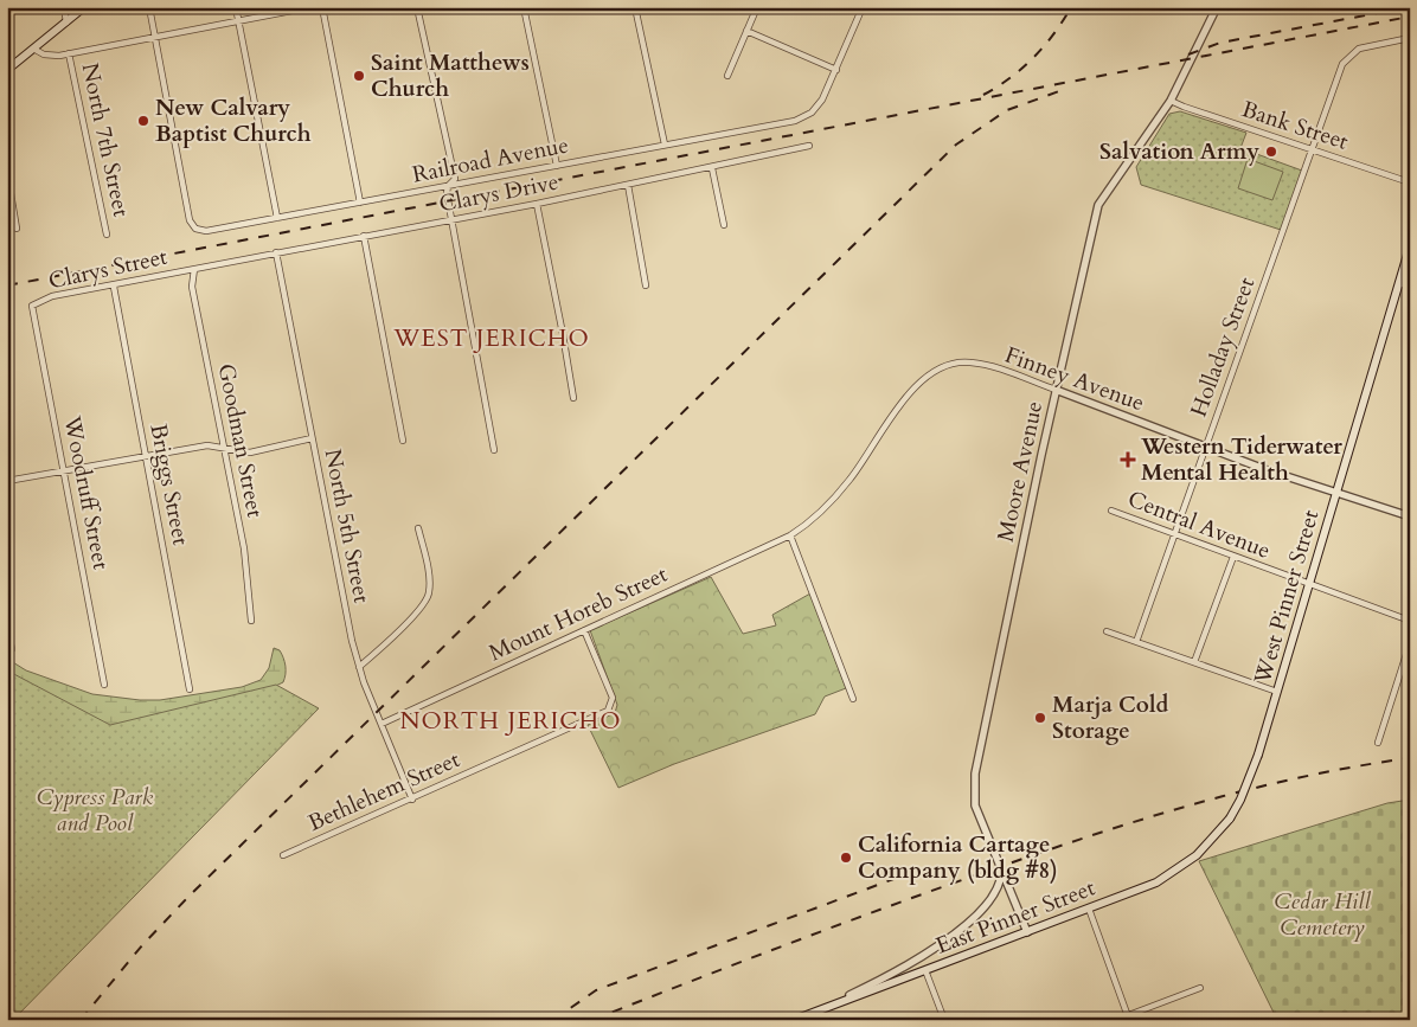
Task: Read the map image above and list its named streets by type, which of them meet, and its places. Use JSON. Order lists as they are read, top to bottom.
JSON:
{
  "streets": {
    "main road": ["West Pinner Street", "East Pinner Street"],
    "street": [
      "Bank Street",
      "North 7th Street",
      "Railroad Avenue",
      "Clarys Drive",
      "Clarys Street",
      "Holladay Street",
      "Finney Avenue",
      "Goodman Street",
      "Moore Avenue",
      "Briggs Street",
      "Woodruff Street",
      "Central Avenue",
      "North 5th Street",
      "Mount Horeb Street",
      "Bethlehem Street"
    ]
  },
  "crossings": [
    ["Bank Street", "Holladay Street"],
    ["Bank Street", "Moore Avenue"],
    ["Clarys Drive", "Clarys Street"],
    ["Clarys Drive", "Goodman Street"],
    ["Clarys Drive", "North 5th Street"],
    ["Clarys Street", "Goodman Street"],
    ["Clarys Street", "Briggs Street"],
    ["Clarys Street", "Woodruff Street"],
    ["Holladay Street", "Finney Avenue"],
    ["Holladay Street", "Central Avenue"],
    ["Finney Avenue", "Moore Avenue"],
    ["Finney Avenue", "West Pinner Street"],
    ["Finney Avenue", "Mount Horeb Street"],
    ["Moore Avenue", "East Pinner Street"],
    ["Central Avenue", "West Pinner Street"],
    ["North 5th Street", "Mount Horeb Street"],
    ["North 5th Street", "Bethlehem Street"],
    ["West Pinner Street", "East Pinner Street"],
    ["Mount Horeb Street", "Bethlehem Street"]
  ],
  "districts": ["WEST JERICHO", "NORTH JERICHO"],
  "parks": ["Cypress Park and Pool", "Cedar Hill Cemetery"],
  "places": {
    "other": [
      "Saint Matthews Church",
      "New Calvary Baptist Church",
      "Salvation Army",
      "Marja Cold Storage",
      "California Cartage Company (bldg #8)"
    ],
    "health": ["Western Tiderwater Mental Health"]
  }
}
